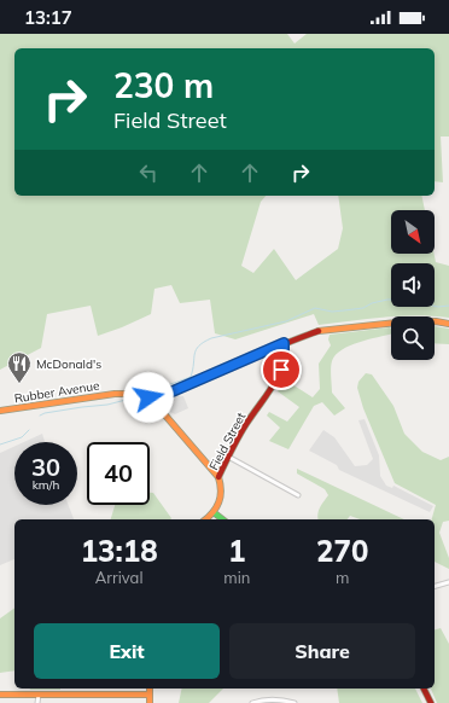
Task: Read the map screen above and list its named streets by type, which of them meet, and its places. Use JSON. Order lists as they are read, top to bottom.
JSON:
{
  "streets": {
    "street": ["Rubber Avenue", "Field Street"]
  },
  "places": {
    "restaurant": ["McDonald's"]
  },
  "north": "bottom right",
  "page": {
    "status": "13:17",
    "turn": ["230 m", "Field Street"],
    "speed": "30 km/h",
    "limit": "40",
    "eta": [
      "13:18",
      "Arrival",
      "1",
      "min",
      "270",
      "m"
    ],
    "buttons": ["Exit", "Share"]
  }
}
